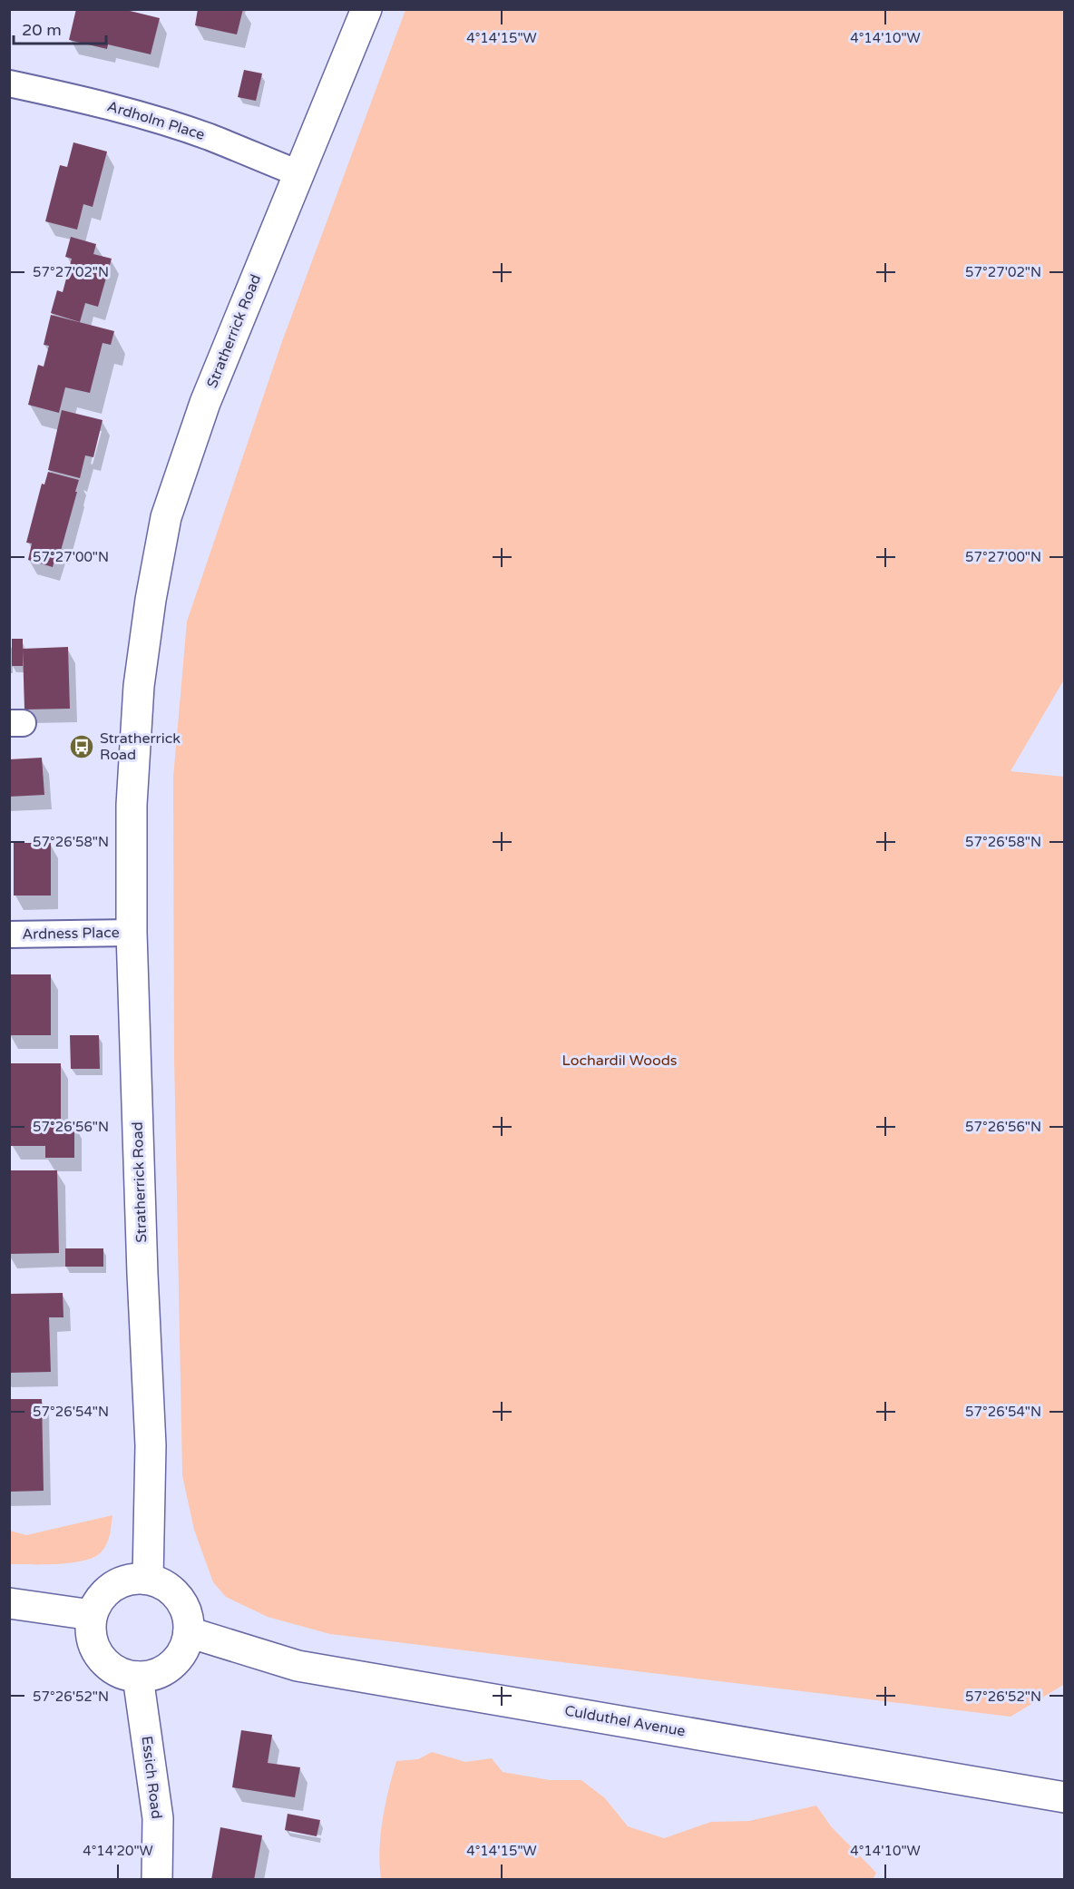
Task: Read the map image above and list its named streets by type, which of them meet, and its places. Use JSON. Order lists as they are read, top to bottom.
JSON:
{
  "streets": {
    "street": [
      "Ardholm Place",
      "Stratherrick Road",
      "Ardness Place",
      "Culduthel Avenue",
      "Essich Road"
    ]
  },
  "crossings": [
    ["Ardholm Place", "Stratherrick Road"],
    ["Stratherrick Road", "Ardness Place"],
    ["Stratherrick Road", "Culduthel Avenue"],
    ["Stratherrick Road", "Essich Road"],
    ["Culduthel Avenue", "Essich Road"]
  ],
  "parks": ["Lochardil Woods"],
  "places": {
    "bus stop": ["Stratherrick Road"]
  },
  "scale_bar": "20 m",
  "coordinates": [
    "4°14'15\"W",
    "4°14'10\"W",
    "57°27'02\"N",
    "57°27'00\"N",
    "57°26'58\"N",
    "57°26'56\"N",
    "57°26'54\"N",
    "57°26'52\"N",
    "4°14'20\"W"
  ]
}
